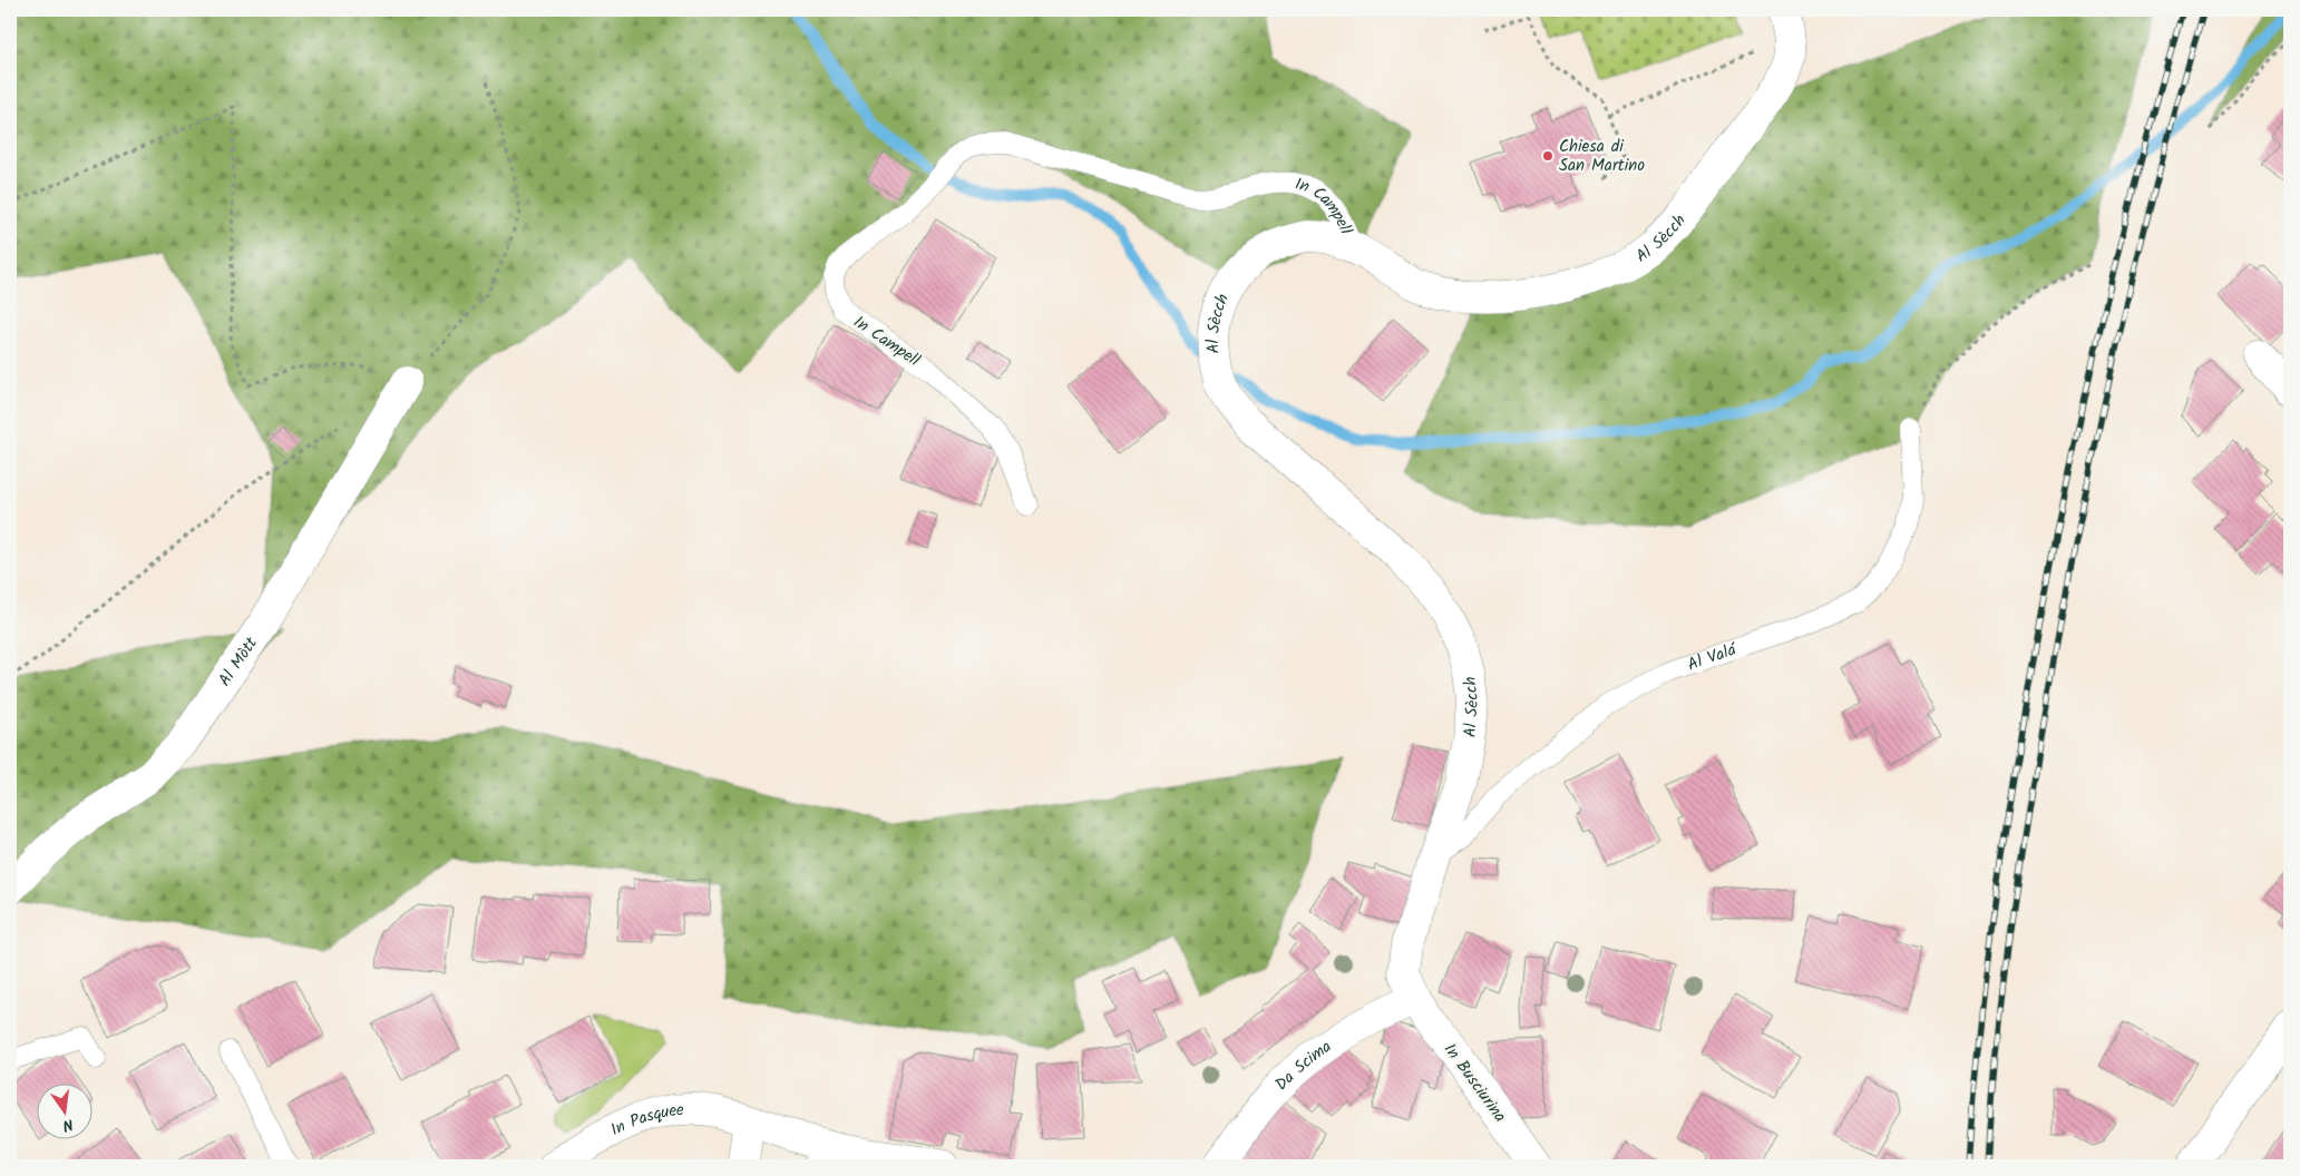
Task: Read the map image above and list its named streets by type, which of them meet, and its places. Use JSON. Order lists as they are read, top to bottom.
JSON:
{
  "streets": {
    "street": [
      "Al Sècch",
      "Al Mòtt",
      "Da Scima",
      "In Busciurina",
      "In Pasquee"
    ],
    "lane": ["In Campell", "Al Valá"]
  },
  "crossings": [
    ["In Campell", "Al Sècch"],
    ["Al Sècch", "Al Valá"],
    ["Al Sècch", "Da Scima"],
    ["Al Sècch", "In Busciurina"],
    ["Da Scima", "In Busciurina"]
  ],
  "places": ["Chiesa di San Martino"],
  "north": "bottom"
}
